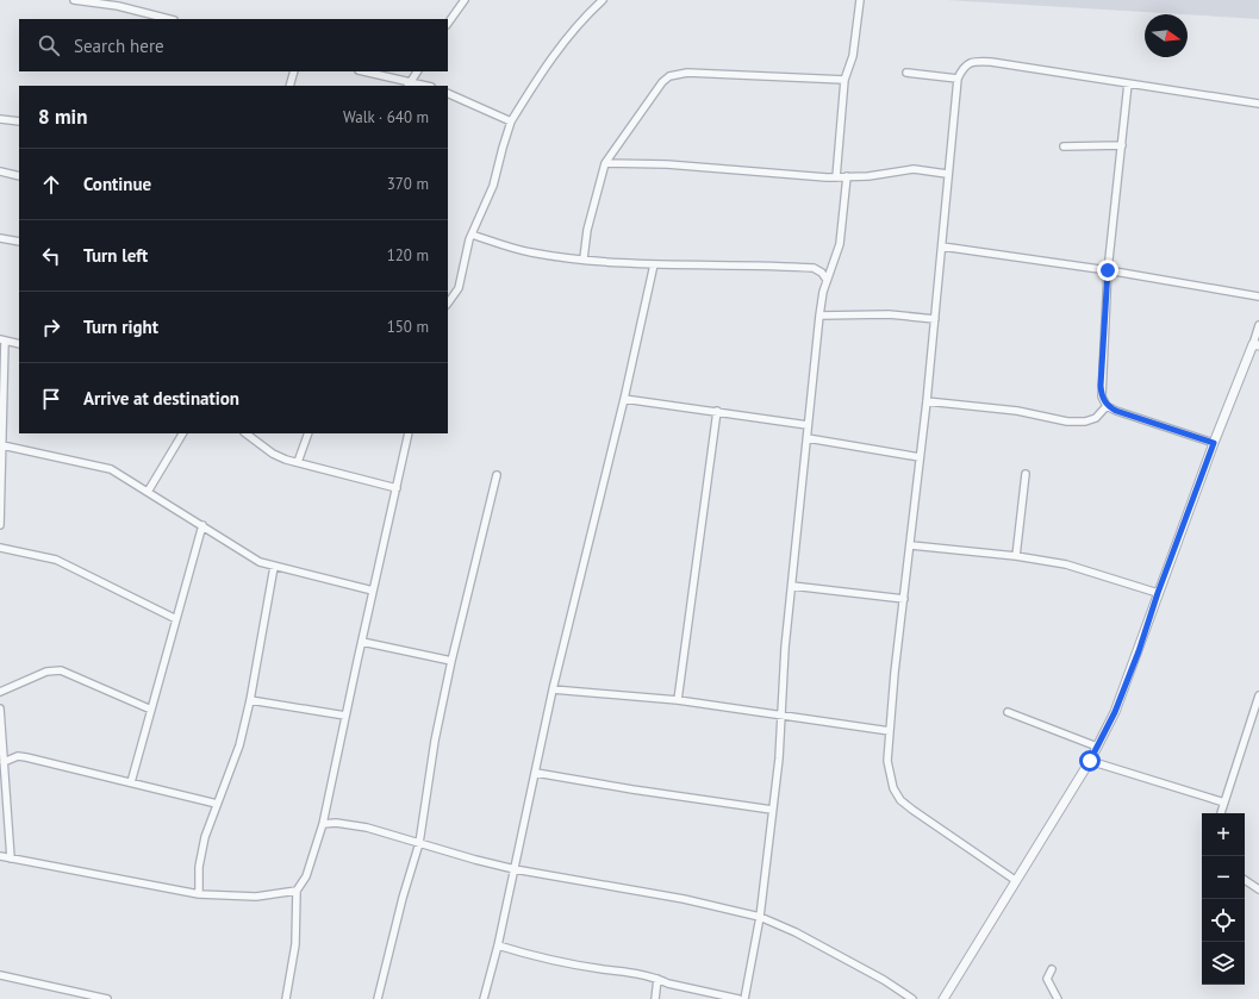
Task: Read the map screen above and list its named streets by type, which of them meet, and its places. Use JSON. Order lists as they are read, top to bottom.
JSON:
{
  "north": "right",
  "page": {
    "search": "Search here",
    "heading": ["8 min", "Walk · 640 m"],
    "list": [
      ["Continue", "370 m"],
      ["Turn left", "120 m"],
      ["Turn right", "150 m"],
      "Arrive at destination"
    ],
    "map_buttons": ["+", "−"]
  }
}
